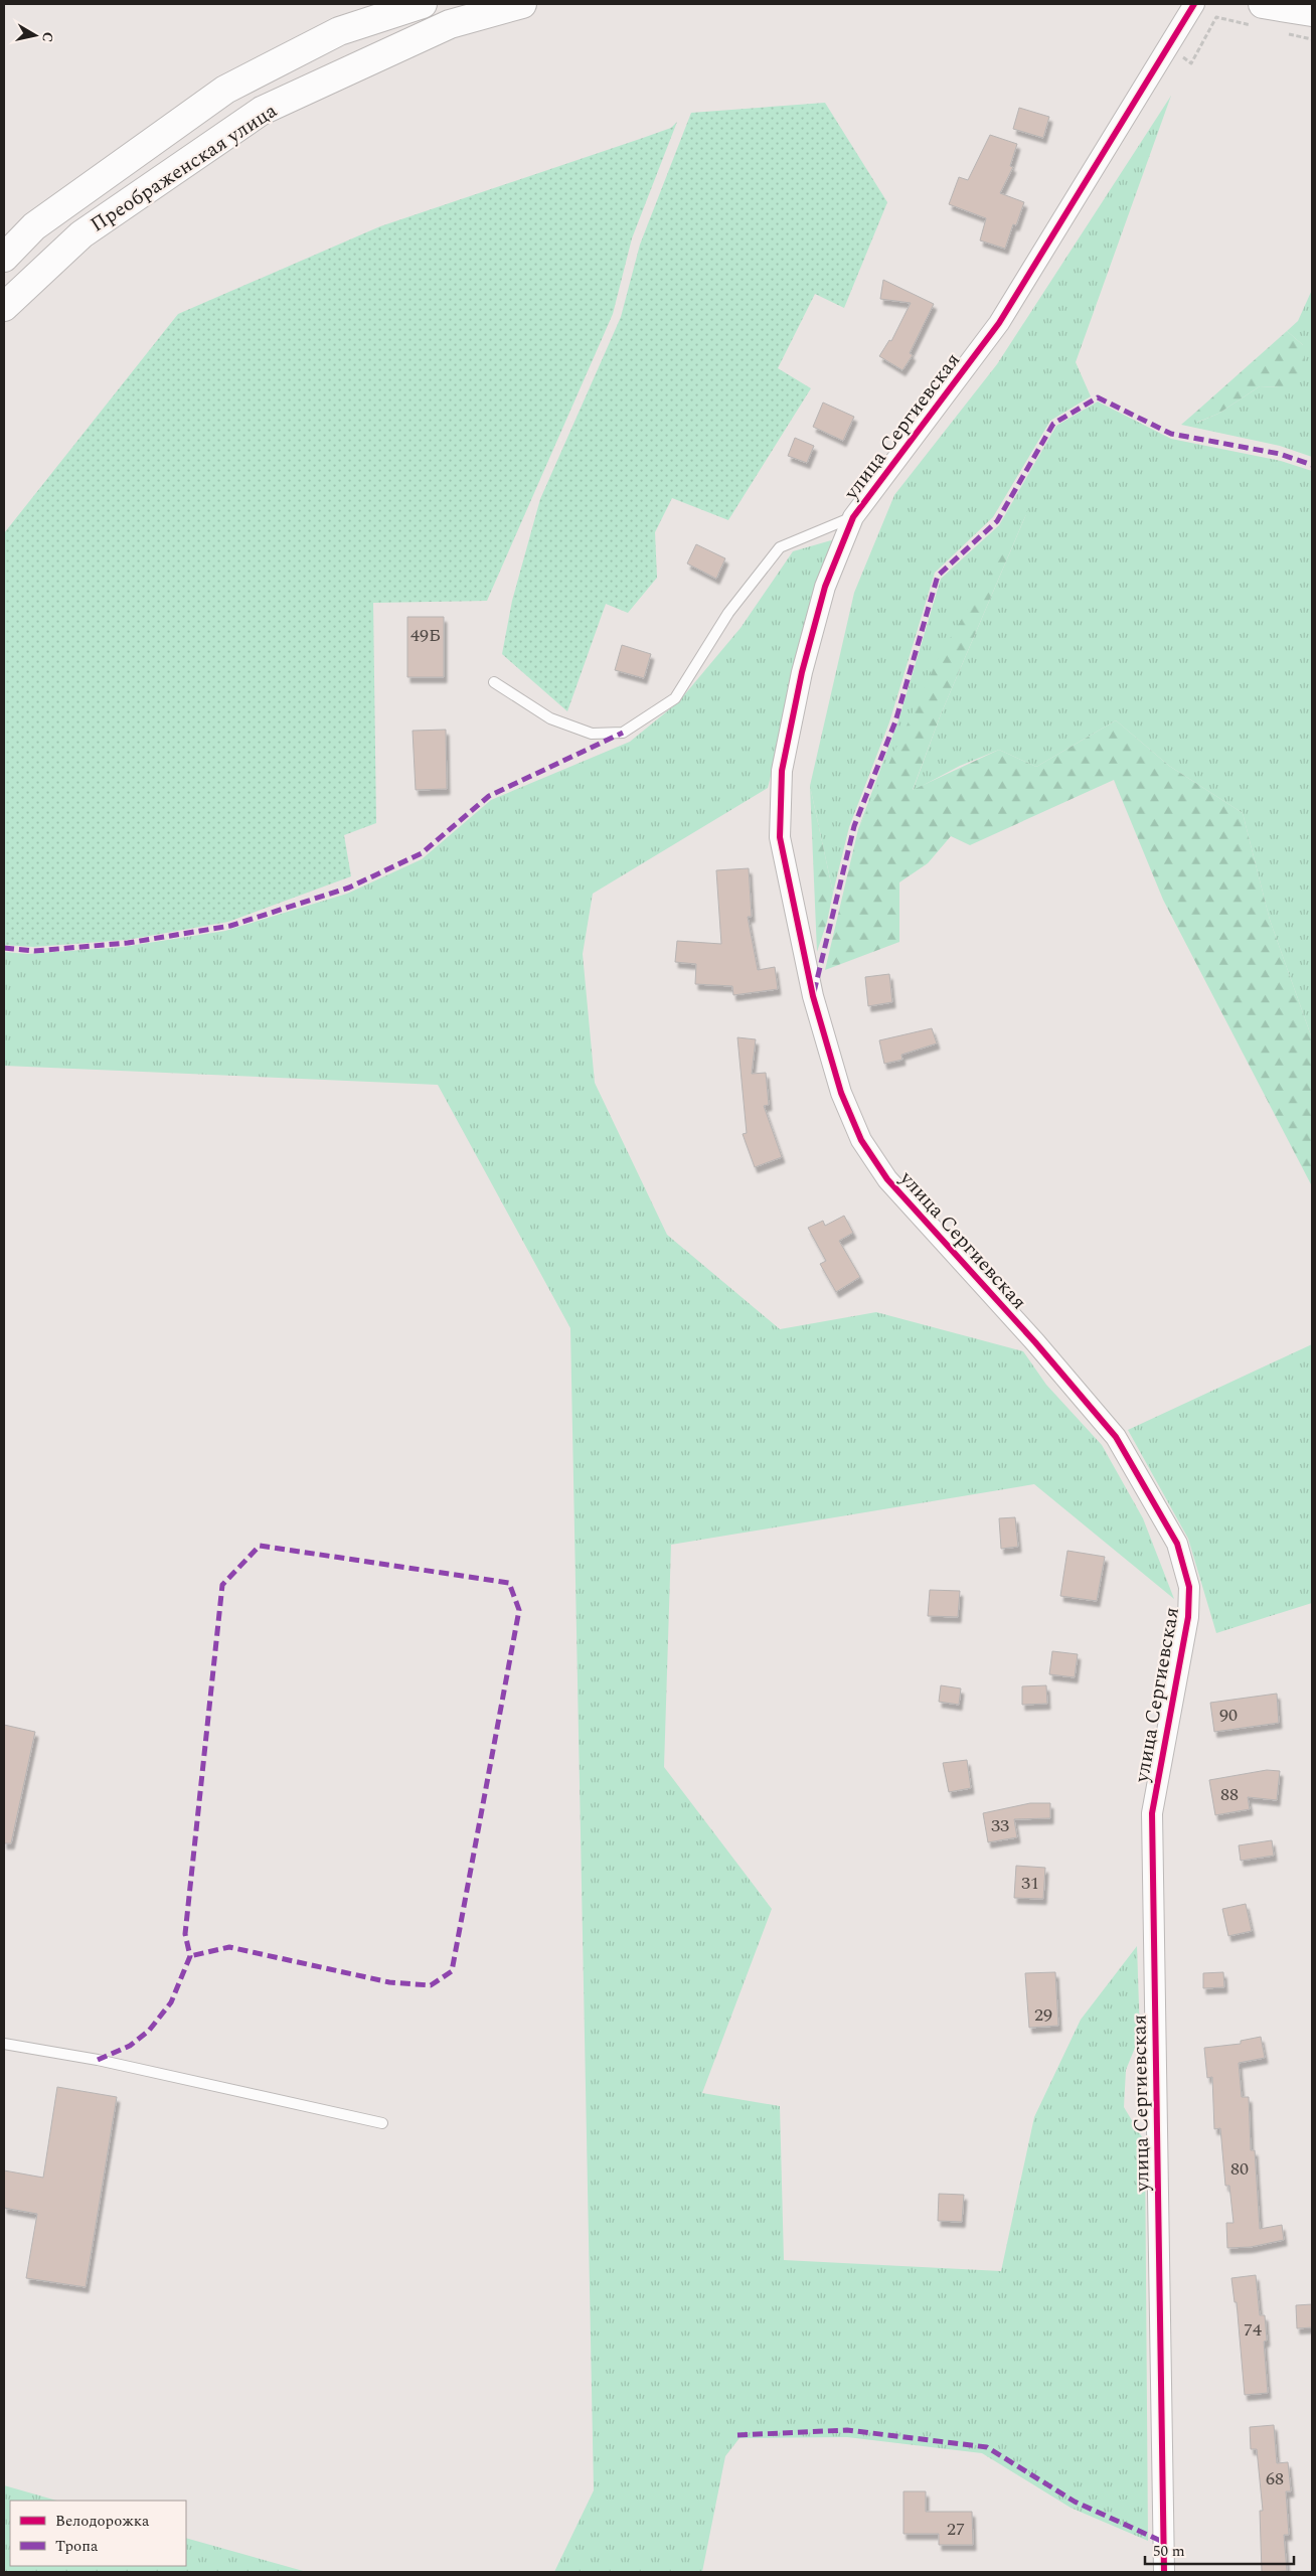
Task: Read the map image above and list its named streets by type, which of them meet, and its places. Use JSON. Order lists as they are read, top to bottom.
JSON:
{
  "streets": {
    "main road": ["Преображенская улица"],
    "street": ["улица Сергиевская"]
  },
  "house_numbers": [
    "49Б",
    "90",
    "88",
    "33",
    "31",
    "29",
    "80",
    "74",
    "68",
    "27"
  ],
  "legend": ["Велодорожка", "Тропа"],
  "scale_bar": "50 m",
  "north": "right"
}
